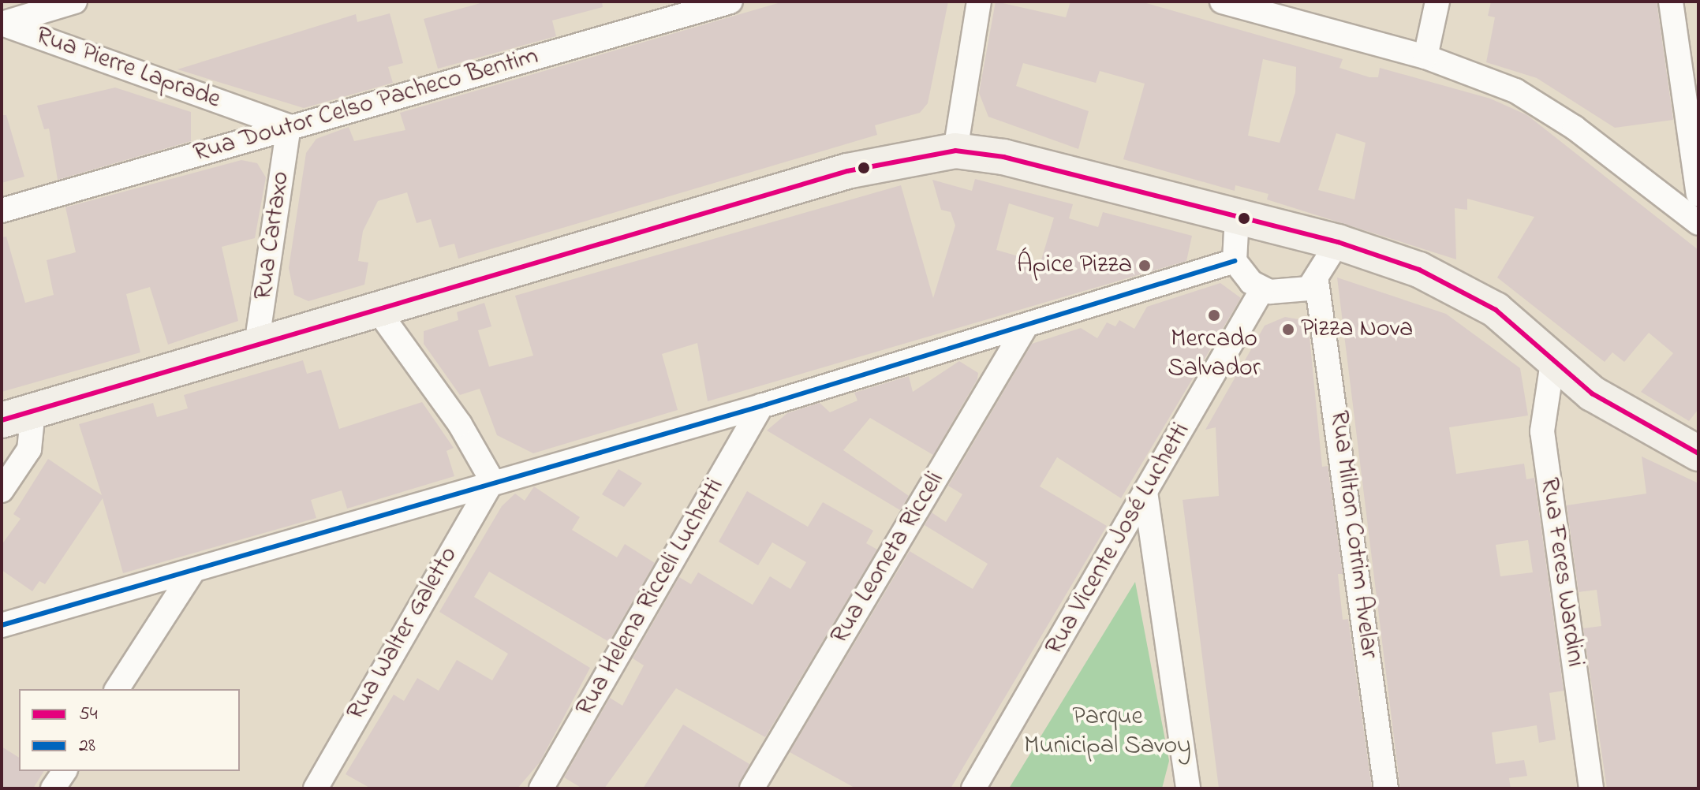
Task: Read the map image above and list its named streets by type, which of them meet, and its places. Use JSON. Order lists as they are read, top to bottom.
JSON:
{
  "streets": {
    "street": [
      "Rua Pierre Laprade",
      "Rua Doutor Celso Pacheco Bentim",
      "Rua Cartaxo",
      "Rua Milton Cotrim Avelar",
      "Rua Vicente José Luchetti",
      "Rua Leoneta Ricceli",
      "Rua Feres Wardini",
      "Rua Helena Ricceli Luchetti",
      "Rua Walter Galetto"
    ]
  },
  "crossings": [
    ["Rua Pierre Laprade", "Rua Doutor Celso Pacheco Bentim"],
    ["Rua Pierre Laprade", "Rua Cartaxo"],
    ["Rua Doutor Celso Pacheco Bentim", "Rua Cartaxo"]
  ],
  "parks": ["Parque Municipal Savoy"],
  "places": ["Ápice Pizza", "Mercado Salvador", "Pizza Nova"],
  "lines": ["transit line 54", "transit line 28"],
  "legend": ["54", "28"]
}
